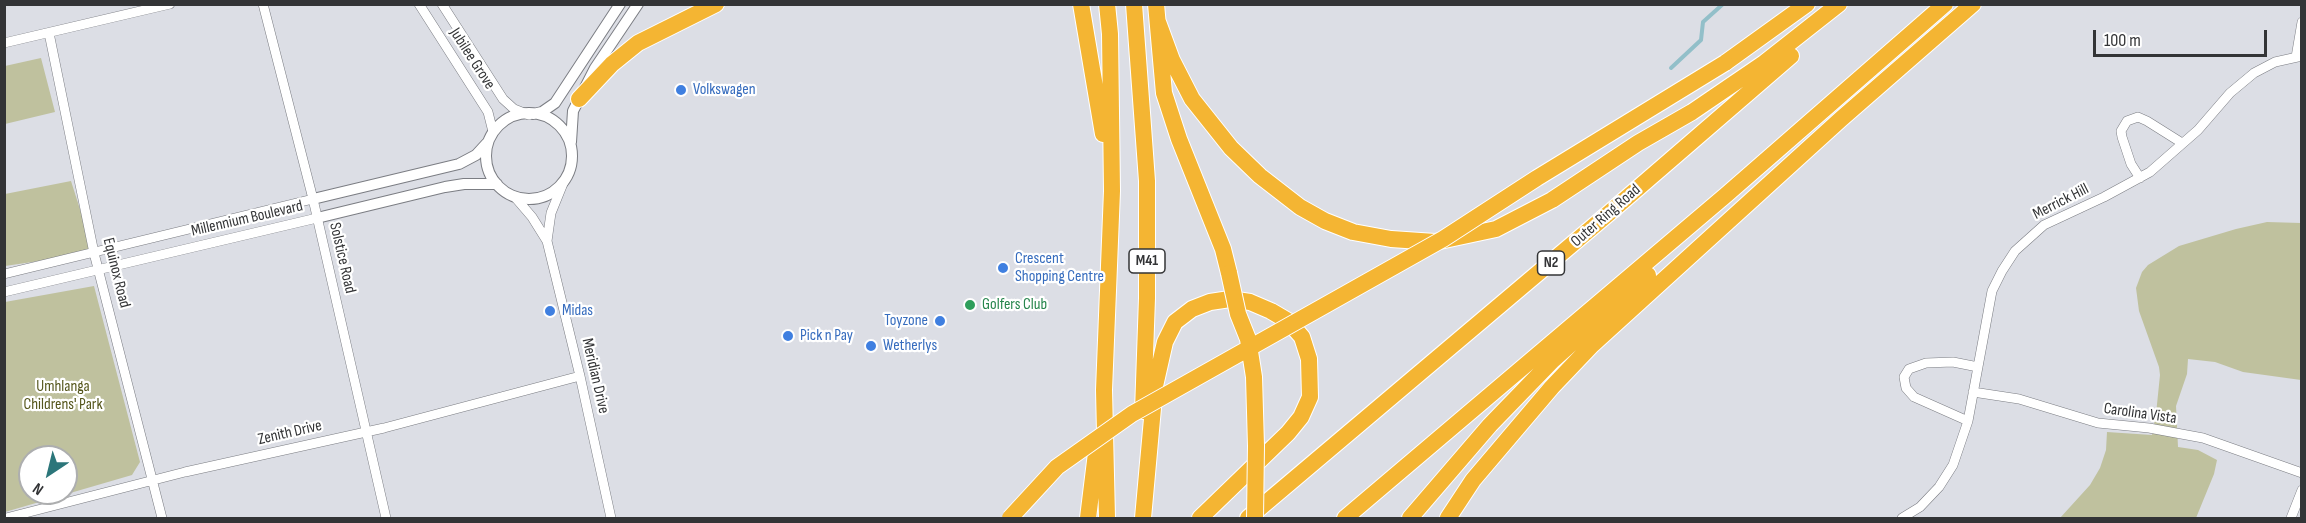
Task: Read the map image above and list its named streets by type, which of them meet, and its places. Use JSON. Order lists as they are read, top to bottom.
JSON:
{
  "streets": {
    "highway": ["Outer Ring Road", "M41", "N2"],
    "street": [
      "Jubilee Grove",
      "Merrick Hill",
      "Millennium Boulevard",
      "Solstice Road",
      "Equinox Road",
      "Meridian Drive",
      "Carolina Vista",
      "Zenith Drive"
    ]
  },
  "crossings": [
    ["Jubilee Grove", "Millennium Boulevard"],
    ["Jubilee Grove", "Meridian Drive"],
    ["Merrick Hill", "Carolina Vista"],
    ["Millennium Boulevard", "Solstice Road"],
    ["Millennium Boulevard", "Equinox Road"],
    ["Millennium Boulevard", "Meridian Drive"],
    ["Solstice Road", "Zenith Drive"],
    ["Equinox Road", "Zenith Drive"],
    ["Meridian Drive", "Zenith Drive"]
  ],
  "parks": ["Umhlanga Childrens' Park"],
  "places": [
    "Volkswagen",
    "Crescent Shopping Centre",
    "Golfers Club",
    "Midas",
    "Toyzone",
    "Pick n Pay",
    "Wetherlys"
  ],
  "scale_bar": "100 m",
  "north": "bottom left"
}
